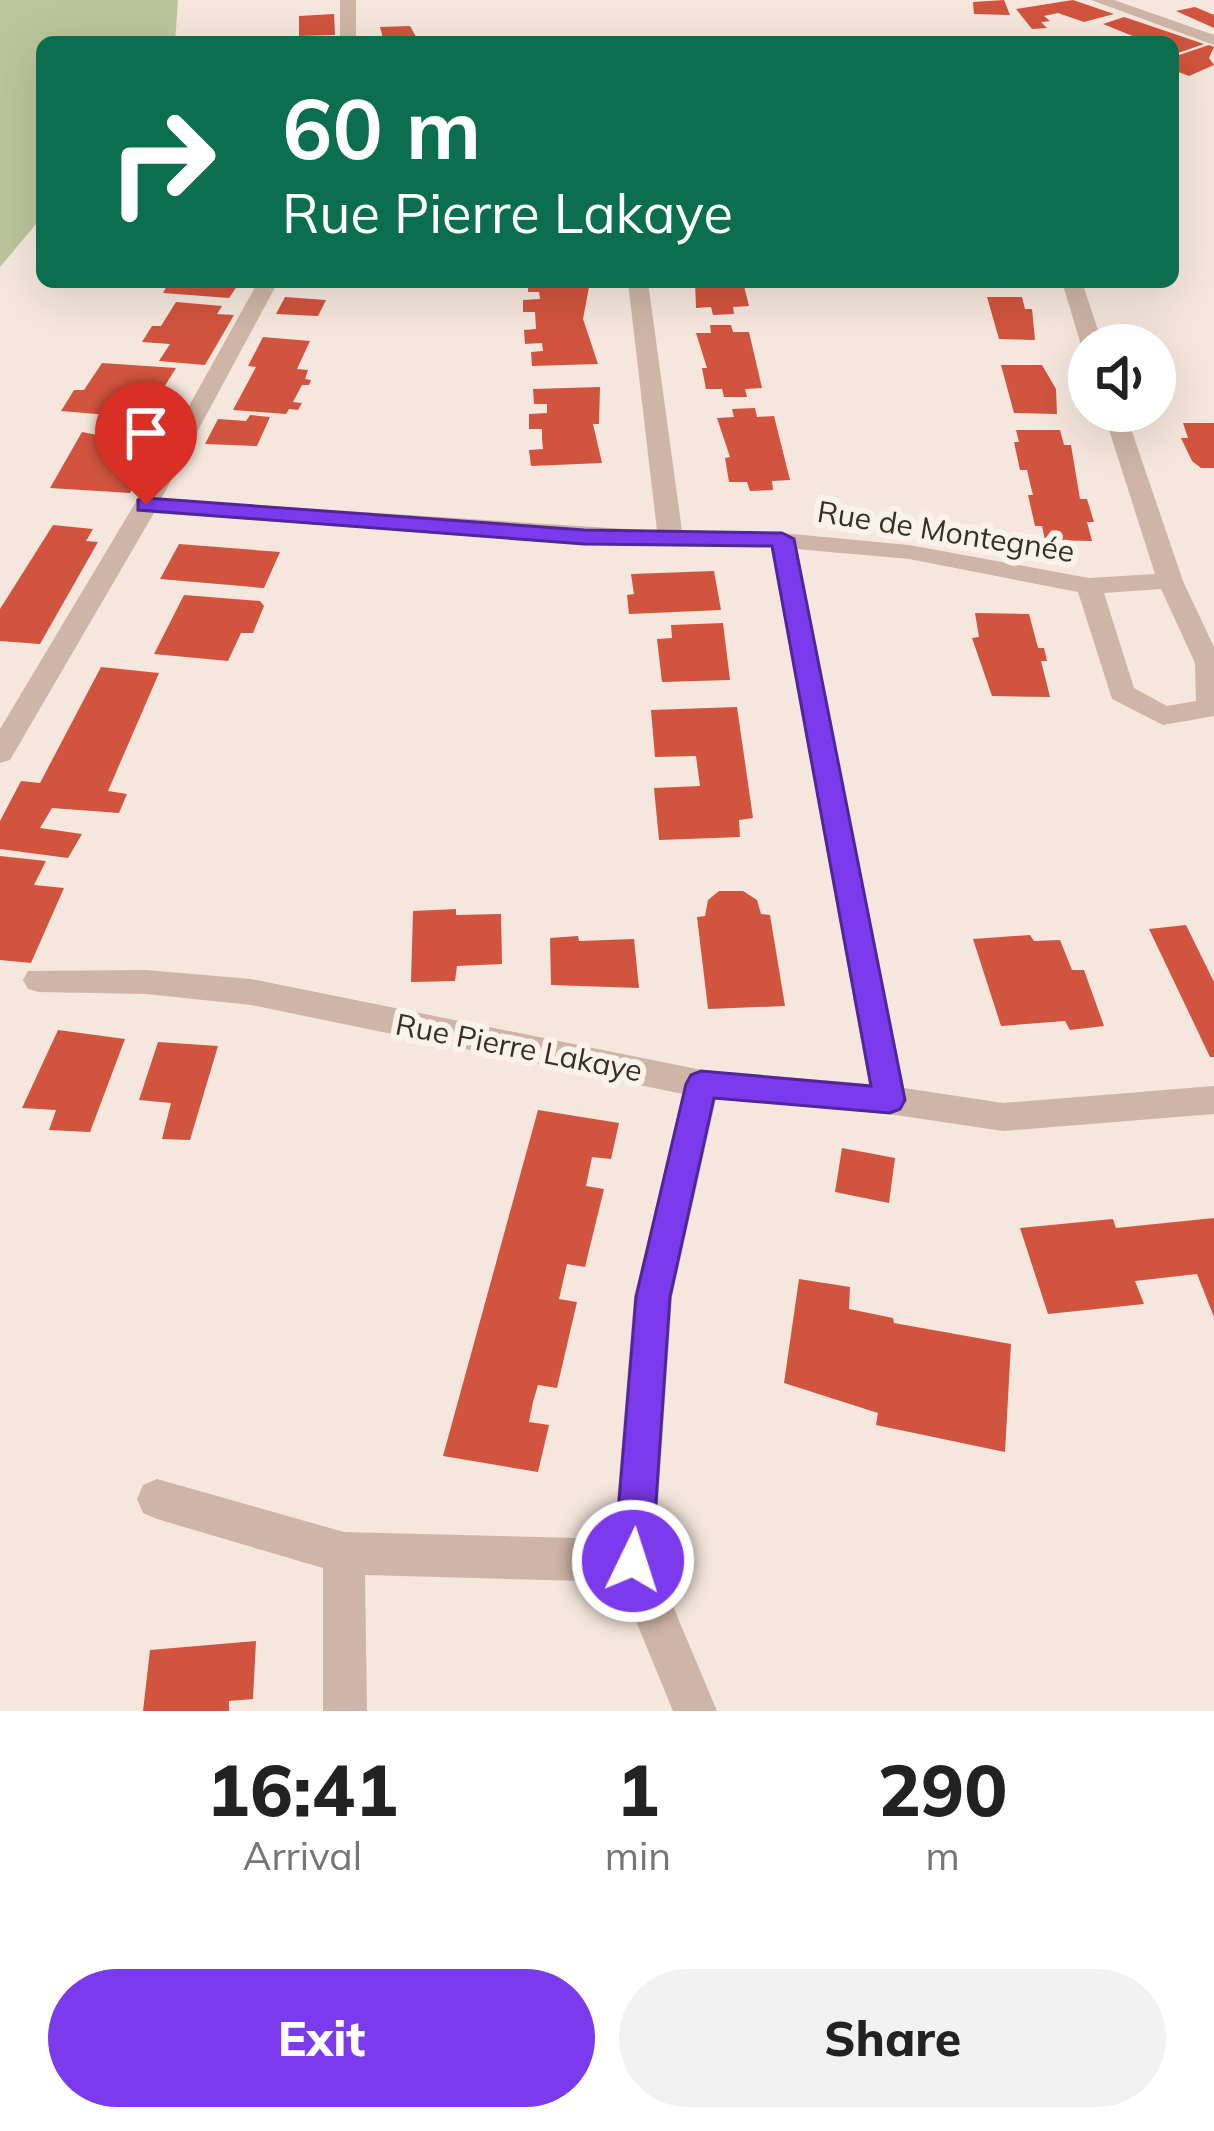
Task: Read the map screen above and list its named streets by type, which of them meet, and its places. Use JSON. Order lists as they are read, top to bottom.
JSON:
{
  "streets": {
    "street": ["Rue de Montegnée", "Rue Pierre Lakaye"]
  },
  "page": {
    "turn": ["60 m", "Rue Pierre Lakaye"],
    "eta": [
      "16:41",
      "Arrival",
      "1",
      "min",
      "290",
      "m"
    ],
    "buttons": ["Exit", "Share"]
  }
}
